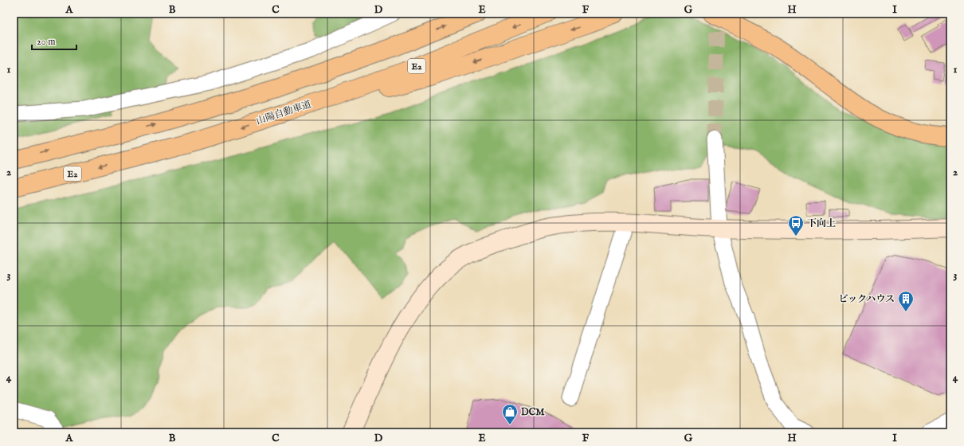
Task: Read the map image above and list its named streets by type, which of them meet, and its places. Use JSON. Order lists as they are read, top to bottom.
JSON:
{
  "streets": {
    "highway": ["E2", "山陽自動車道"]
  },
  "places": {
    "bus stop": ["下向上"],
    "building": ["ビックハウス"],
    "shop": ["DCM"]
  },
  "scale_bar": "20 m",
  "grid": {
    "columns": [
      "A",
      "B",
      "C",
      "D",
      "E",
      "F",
      "G",
      "H",
      "I"
    ],
    "rows": [
      "1",
      "2",
      "3",
      "4"
    ]
  }
}
